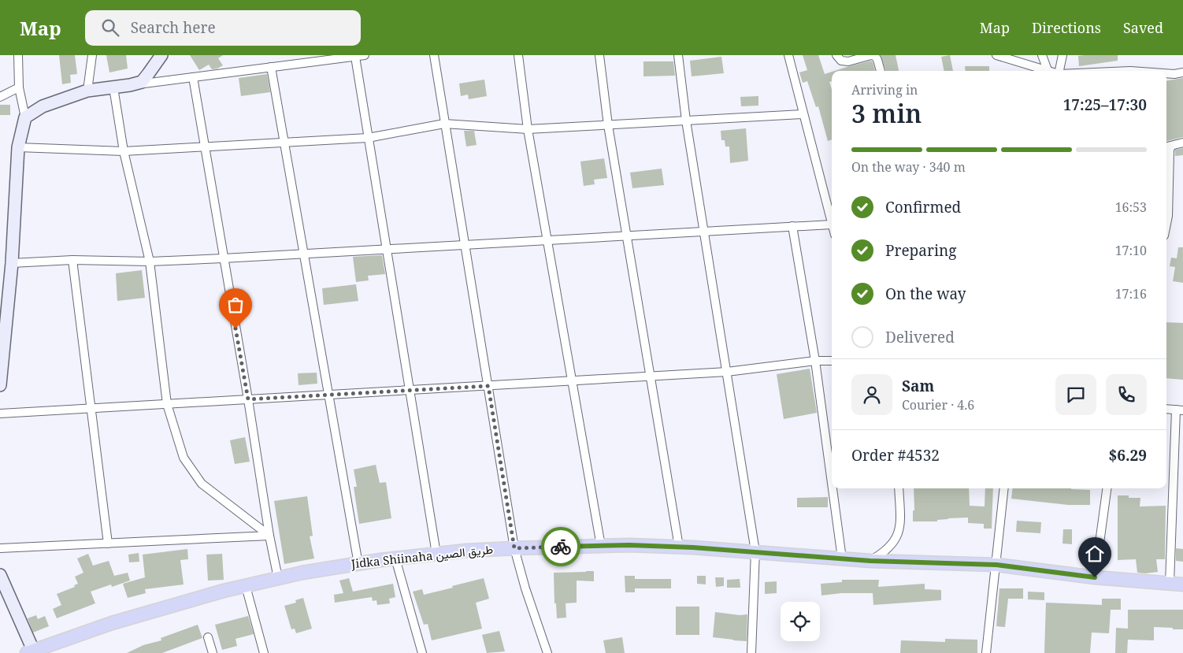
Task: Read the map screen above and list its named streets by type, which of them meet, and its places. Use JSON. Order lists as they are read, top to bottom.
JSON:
{
  "streets": {
    "main road": ["Jidka Shiinaha طريق الصين"]
  },
  "page": {
    "header": "Map",
    "search": "Search here",
    "nav": ["Map", "Directions", "Saved"],
    "heading": ["3 min", "Arriving in", "17:25–17:30"],
    "panel": [
      "Sam",
      "Courier · 4.6",
      "Order #4532",
      "$6.29"
    ],
    "bar": "On the way · 340 m",
    "list": [
      ["Confirmed", "16:53"],
      ["Preparing", "17:10"],
      ["On the way", "17:16"],
      "Delivered"
    ]
  }
}
